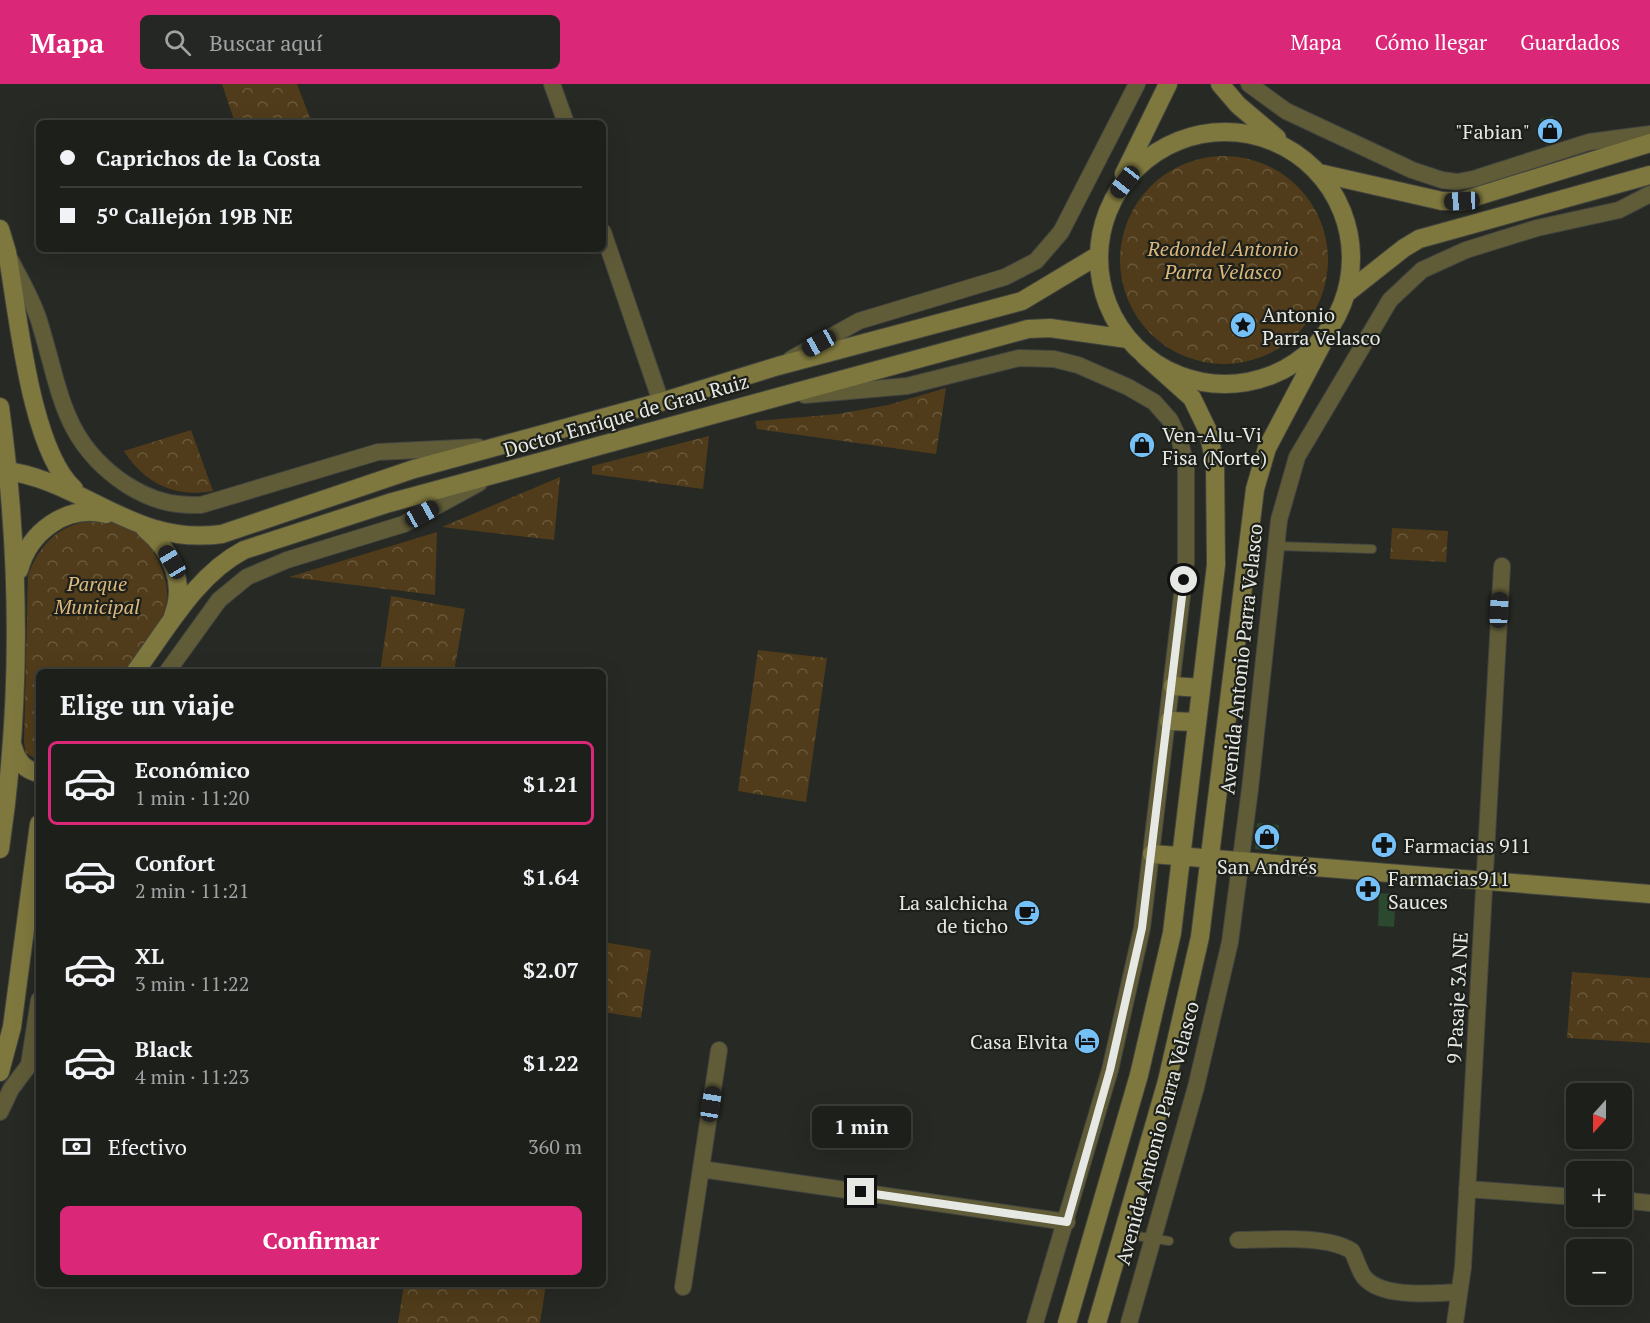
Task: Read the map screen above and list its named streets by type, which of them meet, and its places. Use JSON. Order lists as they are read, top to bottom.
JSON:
{
  "streets": {
    "street": ["Doctor Enrique de Grau Ruiz", "Avenida Antonio Parra Velasco", "9 Pasaje 3A NE"]
  },
  "parks": ["Redondel Antonio Parra Velasco", "Parque Municipal"],
  "places": {
    "shop": ["\"Fabian\"", "Ven-Alu-Vi Fisa (Norte)", "San Andrés"],
    "place": ["Antonio Parra Velasco"],
    "pharmacy": ["Farmacias 911", "Farmacias911 Sauces"],
    "cafe": ["La salchicha de ticho"],
    "hotel": ["Casa Elvita"]
  },
  "north": "bottom",
  "page": {
    "header": "Mapa",
    "search": "Buscar aquí",
    "nav": ["Mapa", "Cómo llegar", "Guardados"],
    "banner": ["Caprichos de la Costa", "5º Callejón 19B NE"],
    "heading": "Elige un viaje",
    "list": [
      {
        "name": "Económico",
        "note": "1 min · 11:20",
        "value": "$1.21"
      },
      {
        "name": "Confort",
        "note": "2 min · 11:21",
        "value": "$1.64"
      },
      {
        "name": "XL",
        "note": "3 min · 11:22",
        "value": "$2.07"
      },
      {
        "name": "Black",
        "note": "4 min · 11:23",
        "value": "$1.22"
      }
    ],
    "map_buttons": ["+", "−"],
    "bubble": "1 min",
    "pay": ["Efectivo", "360 m"],
    "buttons": "Confirmar"
  }
}
